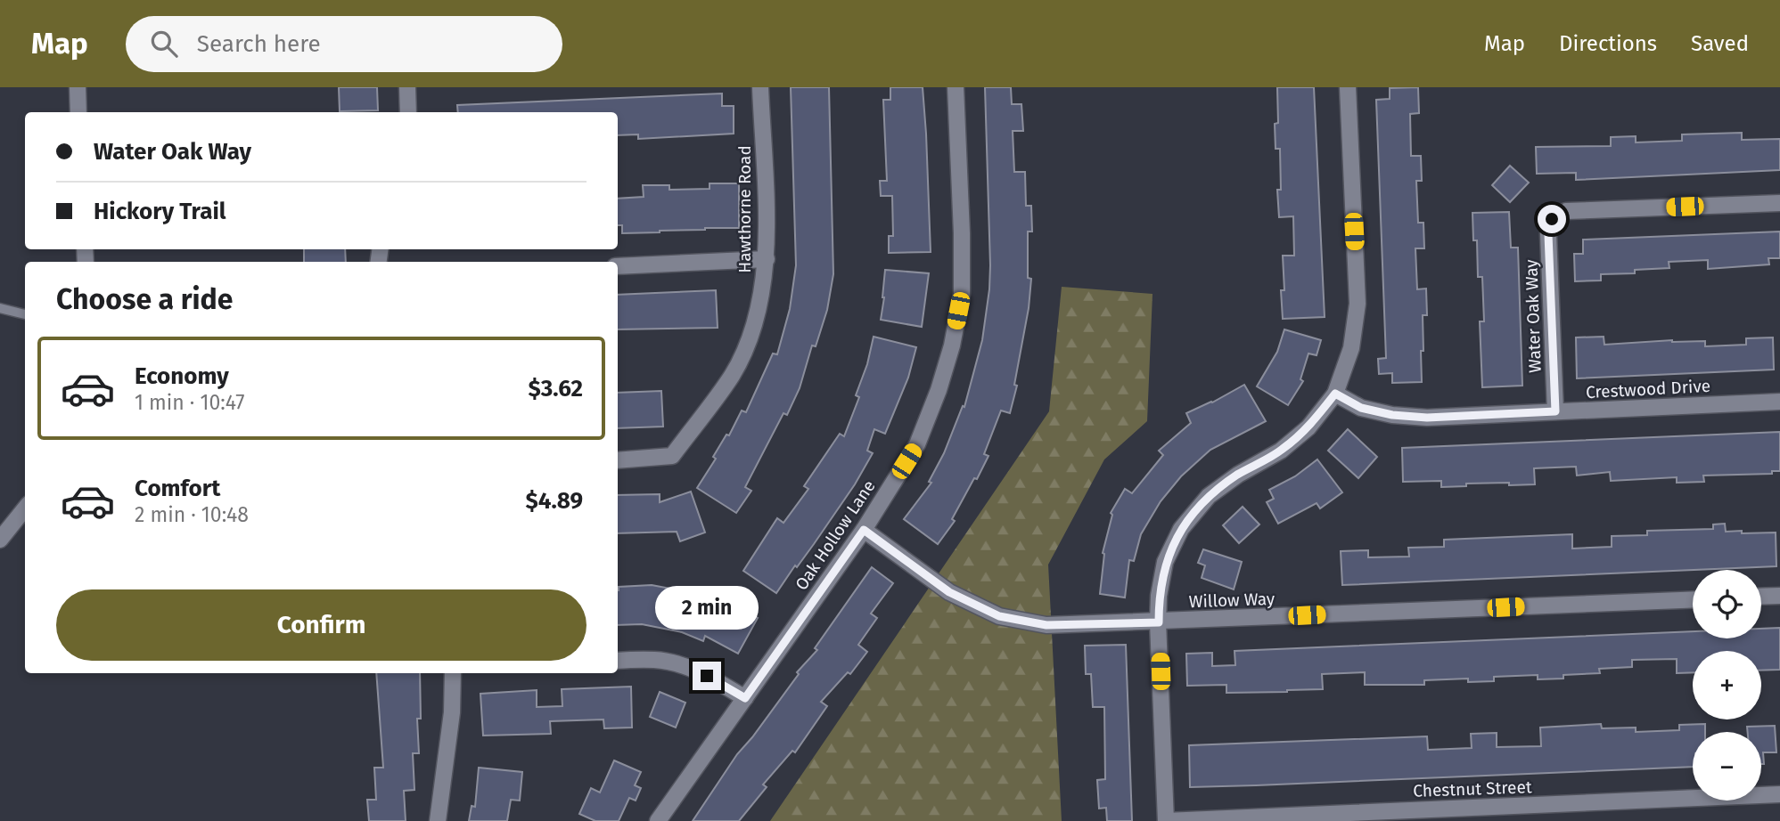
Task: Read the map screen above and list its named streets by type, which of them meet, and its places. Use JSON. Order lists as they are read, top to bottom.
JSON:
{
  "streets": {
    "street": [
      "Hawthorne Road",
      "Water Oak Way",
      "Crestwood Drive",
      "Oak Hollow Lane",
      "Willow Way",
      "Chestnut Street"
    ]
  },
  "crossings": [
    ["Water Oak Way", "Crestwood Drive"],
    ["Oak Hollow Lane", "Willow Way"]
  ],
  "page": {
    "header": "Map",
    "search": "Search here",
    "nav": ["Map", "Directions", "Saved"],
    "banner": ["Water Oak Way", "Hickory Trail"],
    "heading": "Choose a ride",
    "list": [
      {
        "name": "Economy",
        "note": "1 min · 10:47",
        "value": "$3.62"
      },
      {
        "name": "Comfort",
        "note": "2 min · 10:48",
        "value": "$4.89"
      }
    ],
    "map_buttons": ["+", "−"],
    "buttons": "Confirm",
    "bubble": "2 min"
  }
}
